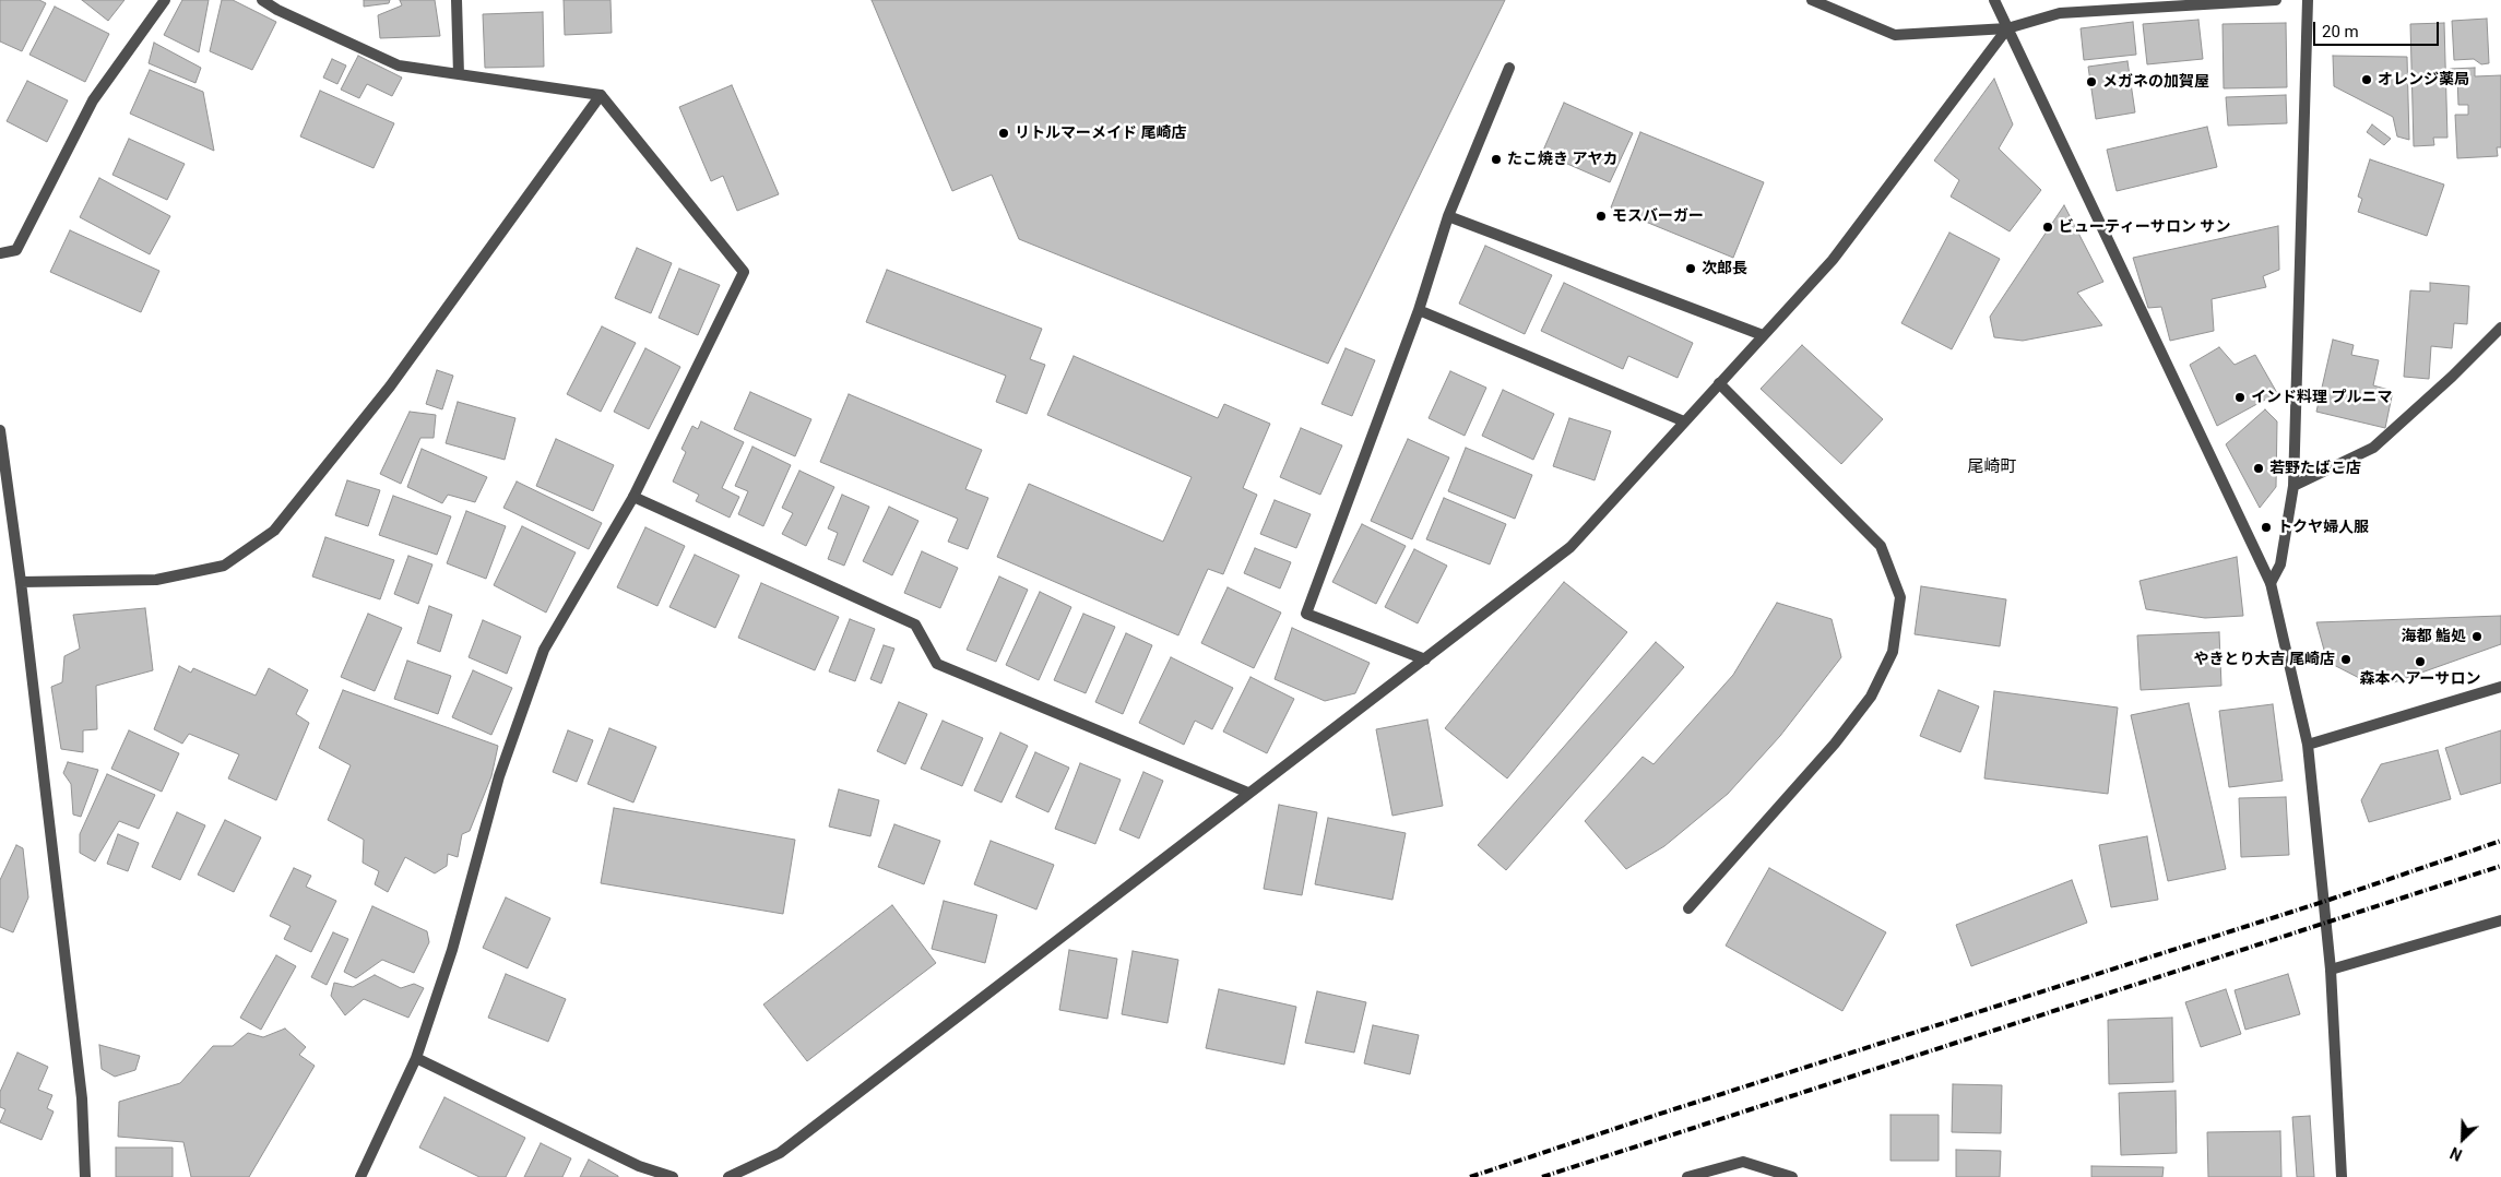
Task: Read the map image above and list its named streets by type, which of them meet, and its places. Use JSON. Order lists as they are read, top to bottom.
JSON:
{
  "districts": ["尾崎町"],
  "places": [
    "オレンジ薬局",
    "メガネの加賀屋",
    "リトルマーメイド 尾崎店",
    "たこ焼き アヤカ",
    "モスバーガー",
    "ビューティーサロン サン",
    "次郎長",
    "インド料理 プルニマ",
    "若野たばこ店",
    "トクヤ婦人服",
    "海都 鮨処",
    "やきとり大吉 尾崎店",
    "森本ヘアーサロン"
  ],
  "scale_bar": "20 m",
  "north": "bottom left"
}
